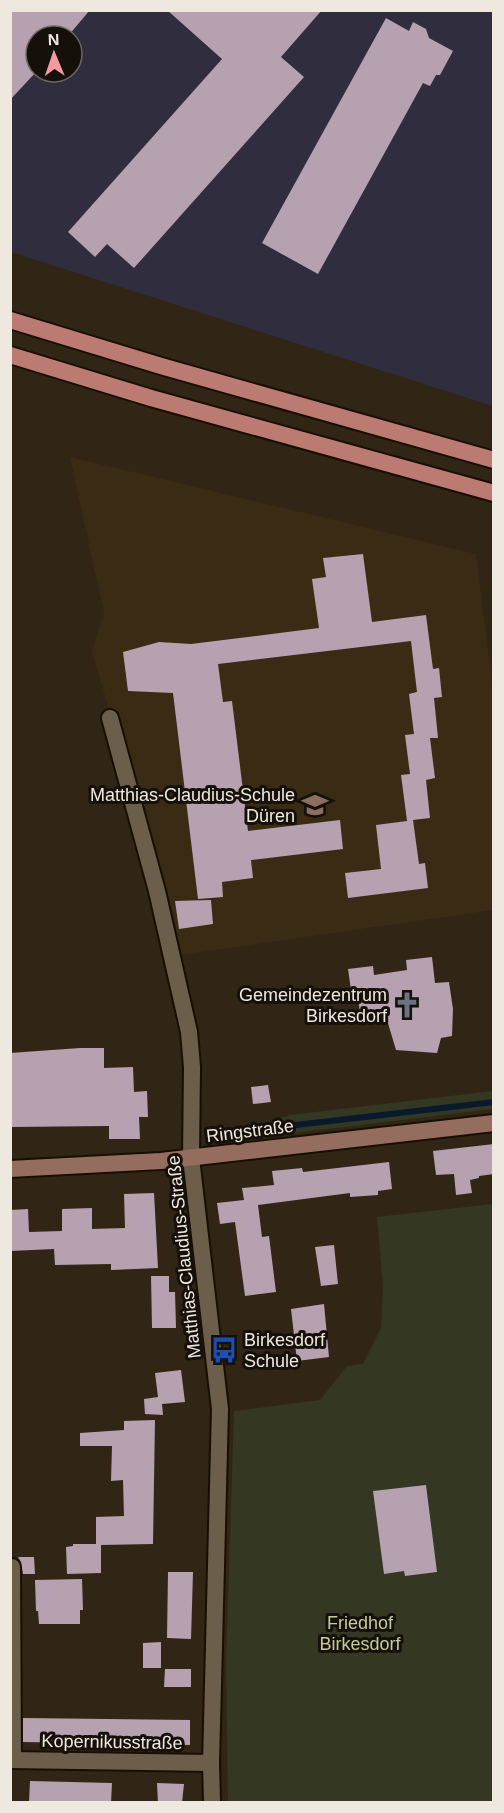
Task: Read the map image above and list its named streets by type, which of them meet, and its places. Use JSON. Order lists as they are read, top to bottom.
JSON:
{
  "streets": {
    "main road": ["Ringstraße"],
    "street": ["Matthias-Claudius-Straße", "Kopernikusstraße"]
  },
  "crossings": [
    ["Ringstraße", "Matthias-Claudius-Straße"],
    ["Matthias-Claudius-Straße", "Kopernikusstraße"]
  ],
  "parks": ["Friedhof Birkesdorf"],
  "places": {
    "school or university": ["Matthias-Claudius-Schule Düren"],
    "church": ["Gemeindezentrum Birkesdorf"],
    "bus stop": ["Birkesdorf Schule"]
  },
  "north": "top"
}
